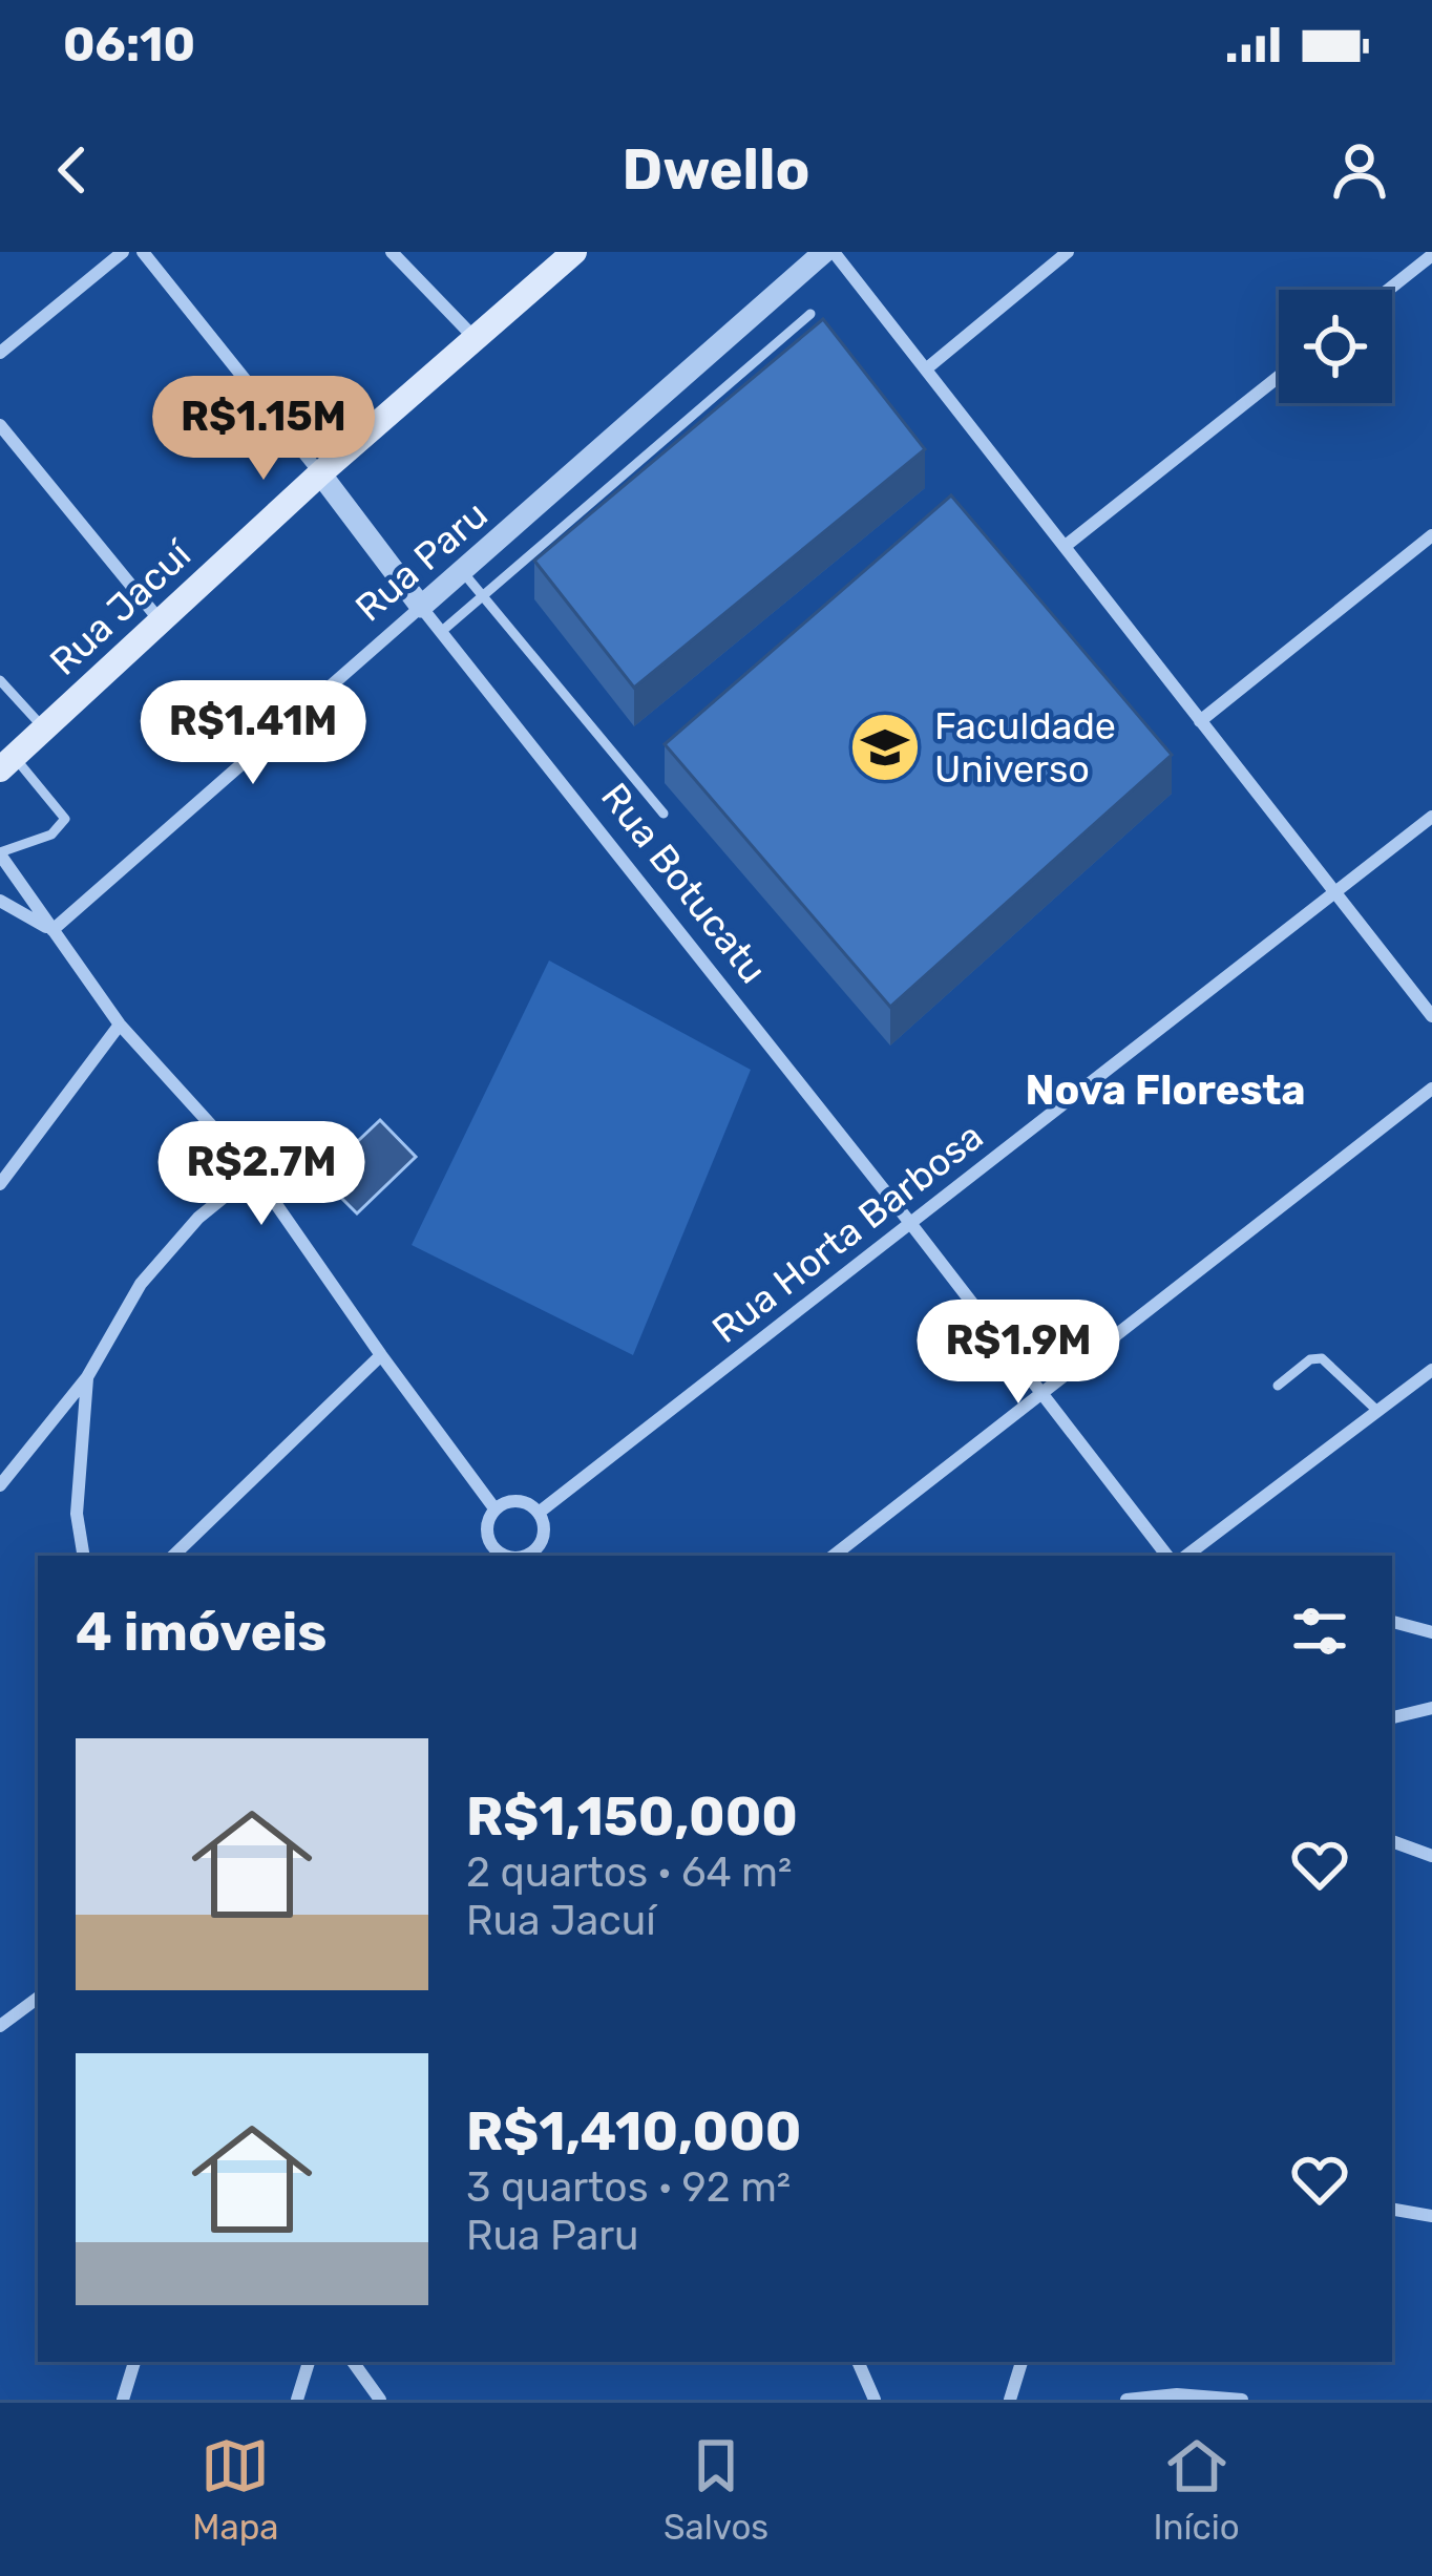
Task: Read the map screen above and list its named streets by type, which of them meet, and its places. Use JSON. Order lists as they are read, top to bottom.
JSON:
{
  "streets": {
    "main road": ["Rua Jacuí"],
    "street": ["Rua Paru", "Rua Botucatu", "Rua Horta Barbosa"]
  },
  "crossings": [
    ["Rua Paru", "Rua Botucatu"],
    ["Rua Jacuí", "Rua Botucatu"],
    ["Rua Botucatu", "Rua Horta Barbosa"]
  ],
  "districts": ["Nova Floresta"],
  "places": {
    "school or university": ["Faculdade Universo"]
  },
  "page": {
    "status": "06:10",
    "header": "Dwello",
    "price": [
      "R$1.15M",
      "R$1.41M",
      "R$2.7M",
      "R$1.9M"
    ],
    "heading": "4 imóveis",
    "list": [
      {
        "name": "R$1,150,000",
        "note": "2 quartos · 64 m² · Rua Jacuí"
      },
      {
        "name": "R$1,410,000",
        "note": "3 quartos · 92 m² · Rua Paru"
      }
    ],
    "tabs": ["Mapa", "Salvos", "Início"]
  }
}
